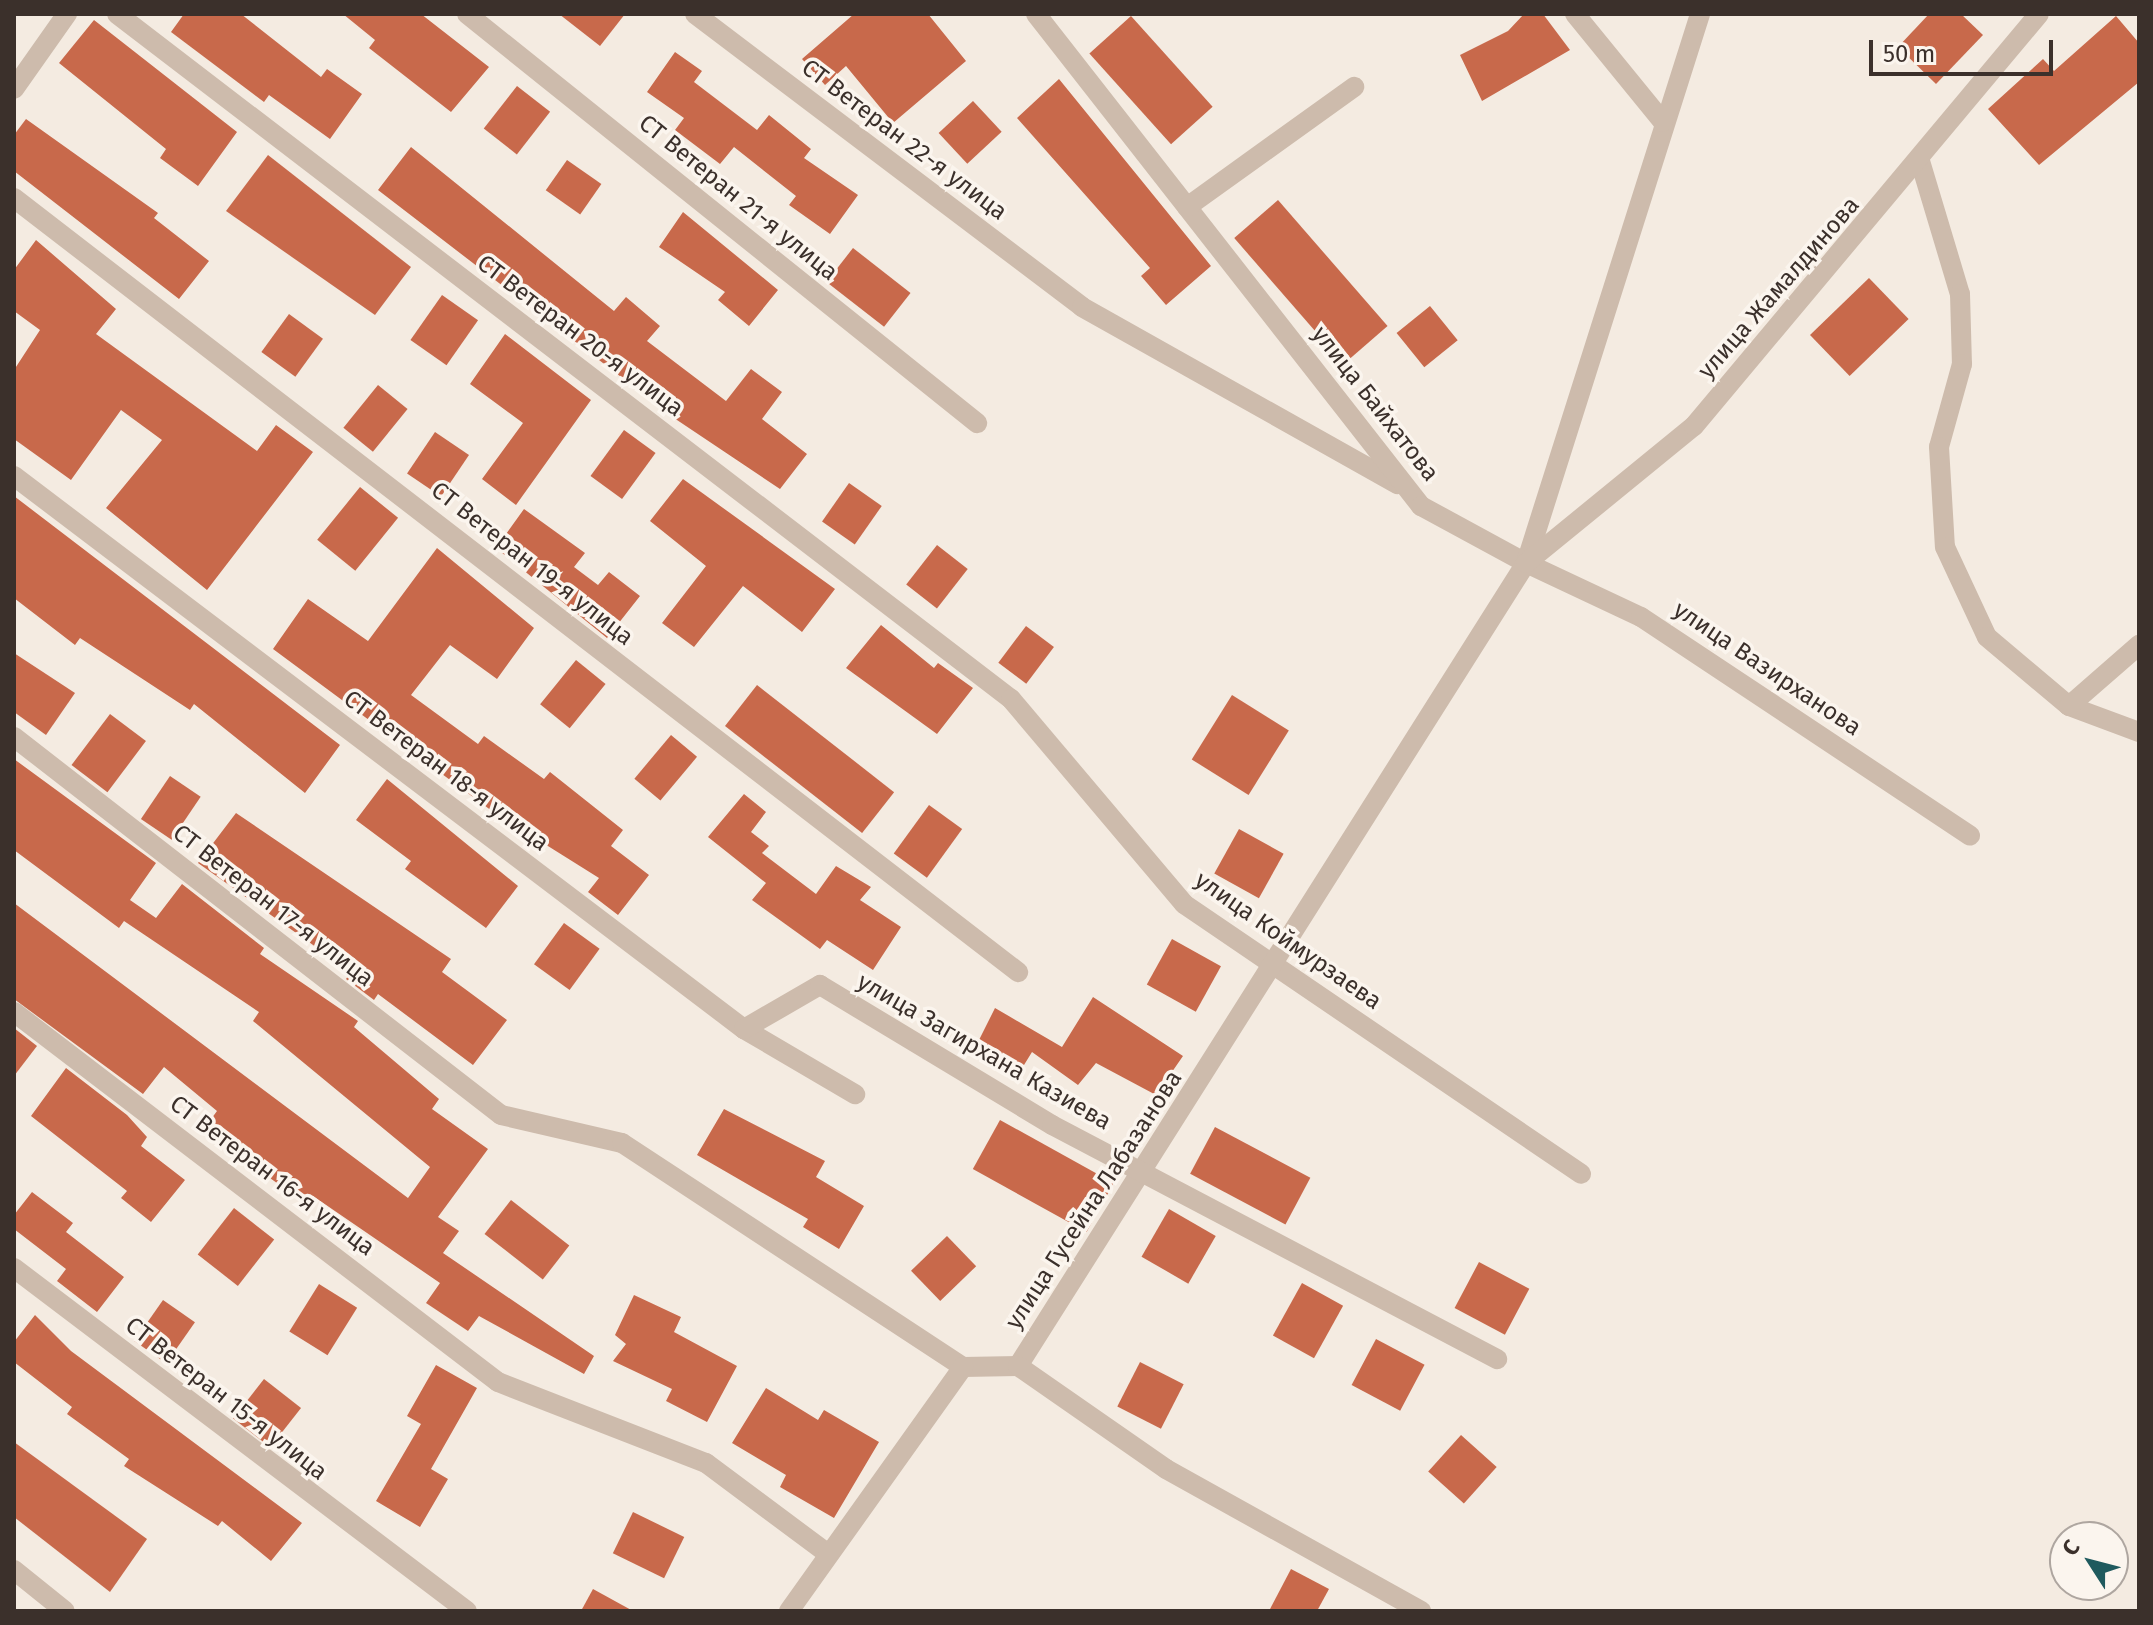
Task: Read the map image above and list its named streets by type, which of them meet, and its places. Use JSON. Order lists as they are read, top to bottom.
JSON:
{
  "streets": {
    "street": [
      "СТ Ветеран 22-я улица",
      "СТ Ветеран 21-я улица",
      "улица Жамалдинова",
      "СТ Ветеран 20-я улица",
      "улица Байхатова",
      "СТ Ветеран 19-я улица",
      "улица Вазирханова",
      "СТ Ветеран 18-я улица",
      "СТ Ветеран 17-я улица",
      "улица Коймурзаева",
      "улица Загирхана Казиева",
      "СТ Ветеран 16-я улица",
      "улица Гусейна Лабазанова",
      "СТ Ветеран 15-я улица"
    ]
  },
  "crossings": [
    ["СТ Ветеран 22-я улица", "улица Байхатова"],
    ["улица Жамалдинова", "улица Байхатова"],
    ["улица Жамалдинова", "улица Вазирханова"],
    ["улица Жамалдинова", "улица Гусейна Лабазанова"],
    ["СТ Ветеран 20-я улица", "улица Коймурзаева"],
    ["улица Байхатова", "улица Вазирханова"],
    ["улица Байхатова", "улица Гусейна Лабазанова"],
    ["улица Вазирханова", "улица Гусейна Лабазанова"],
    ["СТ Ветеран 18-я улица", "улица Загирхана Казиева"],
    ["СТ Ветеран 17-я улица", "улица Гусейна Лабазанова"],
    ["улица Коймурзаева", "улица Гусейна Лабазанова"],
    ["улица Загирхана Казиева", "улица Гусейна Лабазанова"]
  ],
  "scale_bar": "50 m",
  "north": "top left"
}
